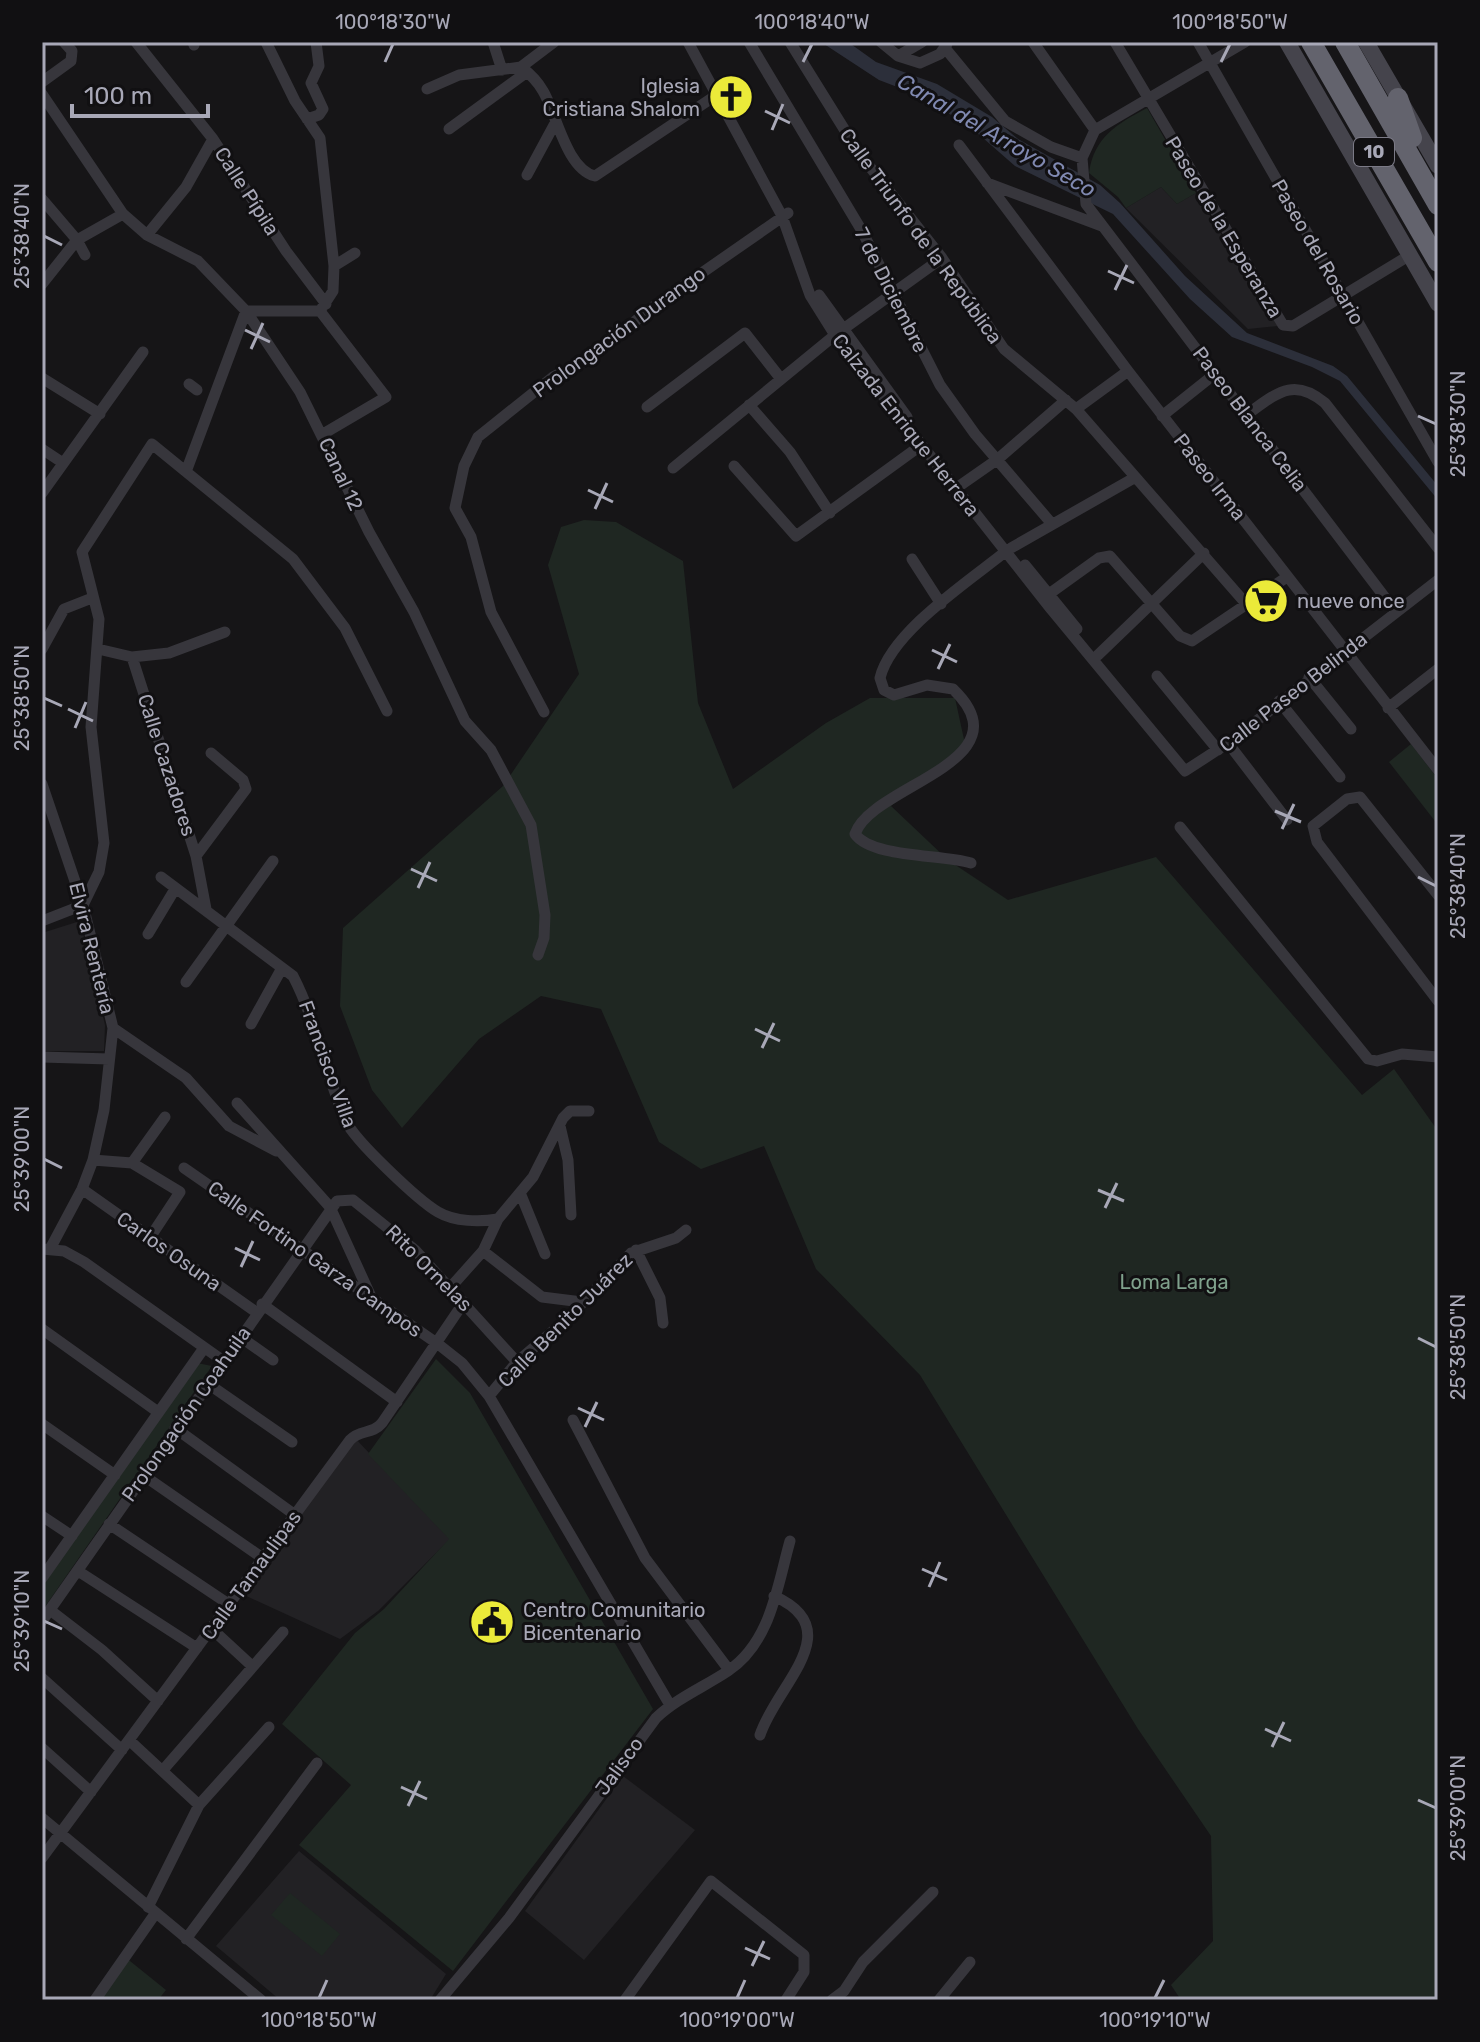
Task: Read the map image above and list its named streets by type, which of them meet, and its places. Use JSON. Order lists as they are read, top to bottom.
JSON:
{
  "streets": {
    "highway": ["10"],
    "street": [
      "Calle Pípila",
      "Paseo de la Esperanza",
      "Calle Triunfo de la República",
      "Paseo del Rosario",
      "7 de Diciembre",
      "Prolongación Durango",
      "Paseo Blanca Celia",
      "Calzada Enrique Herrera",
      "Canal 12",
      "Paseo Irma",
      "Calle Paseo Belinda",
      "Calle Cazadores",
      "Elvira Rentería",
      "Francisco Villa",
      "Carlos Osuna",
      "Calle Fortino Garza Campos",
      "Rito Ornelas",
      "Calle Benito Juárez",
      "Prolongación Coahuila",
      "Calle Tamaulipas",
      "Jalisco"
    ]
  },
  "crossings": [
    ["Calle Pípila", "Canal 12"],
    ["Paseo de la Esperanza", "Paseo del Rosario"],
    ["Prolongación Durango", "Calzada Enrique Herrera"],
    ["Paseo Blanca Celia", "Calle Paseo Belinda"],
    ["Calzada Enrique Herrera", "Calle Paseo Belinda"],
    ["Paseo Irma", "Calle Paseo Belinda"],
    ["Elvira Rentería", "Carlos Osuna"],
    ["Carlos Osuna", "Prolongación Coahuila"],
    ["Carlos Osuna", "Calle Tamaulipas"],
    ["Calle Fortino Garza Campos", "Calle Benito Juárez"],
    ["Calle Fortino Garza Campos", "Prolongación Coahuila"],
    ["Calle Fortino Garza Campos", "Calle Tamaulipas"],
    ["Calle Fortino Garza Campos", "Jalisco"],
    ["Rito Ornelas", "Calle Benito Juárez"],
    ["Rito Ornelas", "Prolongación Coahuila"],
    ["Rito Ornelas", "Calle Tamaulipas"]
  ],
  "water": ["Canal del Arroyo Seco"],
  "parks": ["Loma Larga"],
  "places": {
    "church": ["Iglesia Cristiana Shalom"],
    "supermarket": ["nueve once"],
    "public building": ["Centro Comunitario Bicentenario"]
  },
  "scale_bar": "100 m",
  "coordinates": [
    "100°18'30\"W",
    "100°18'40\"W",
    "100°18'50\"W",
    "25°38'40\"N",
    "25°38'30\"N",
    "25°38'50\"N",
    "25°39'00\"N",
    "25°39'10\"N",
    "100°19'00\"W",
    "100°19'10\"W"
  ]
}
